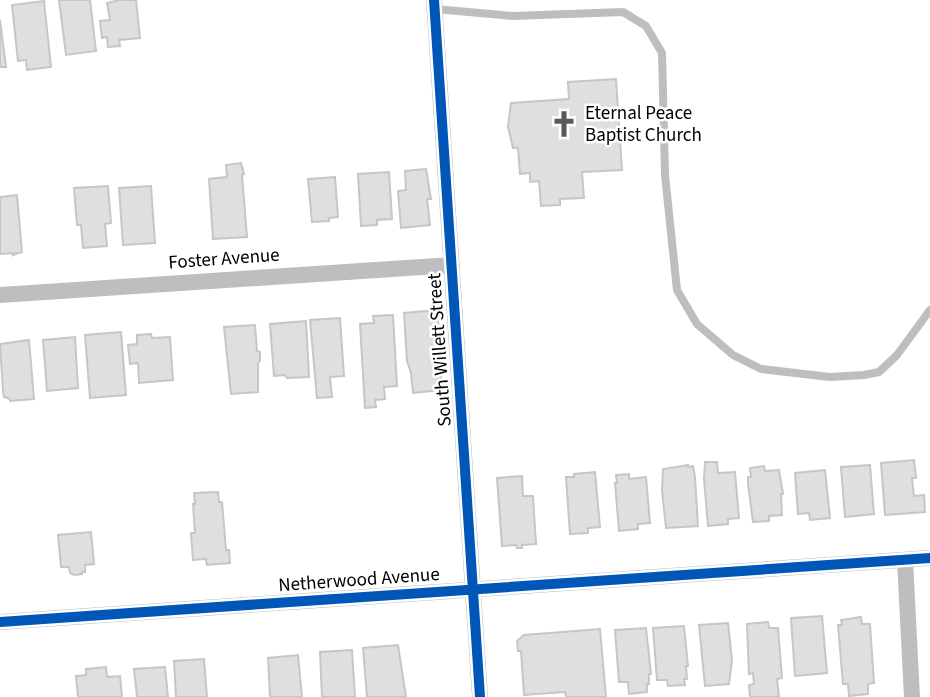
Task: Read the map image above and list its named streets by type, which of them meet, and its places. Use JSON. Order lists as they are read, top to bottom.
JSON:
{
  "streets": {
    "street": ["Foster Avenue", "South Willett Street", "Netherwood Avenue"]
  },
  "crossings": [
    ["Foster Avenue", "South Willett Street"],
    ["South Willett Street", "Netherwood Avenue"]
  ],
  "places": {
    "church": ["Eternal Peace Baptist Church"]
  }
}
